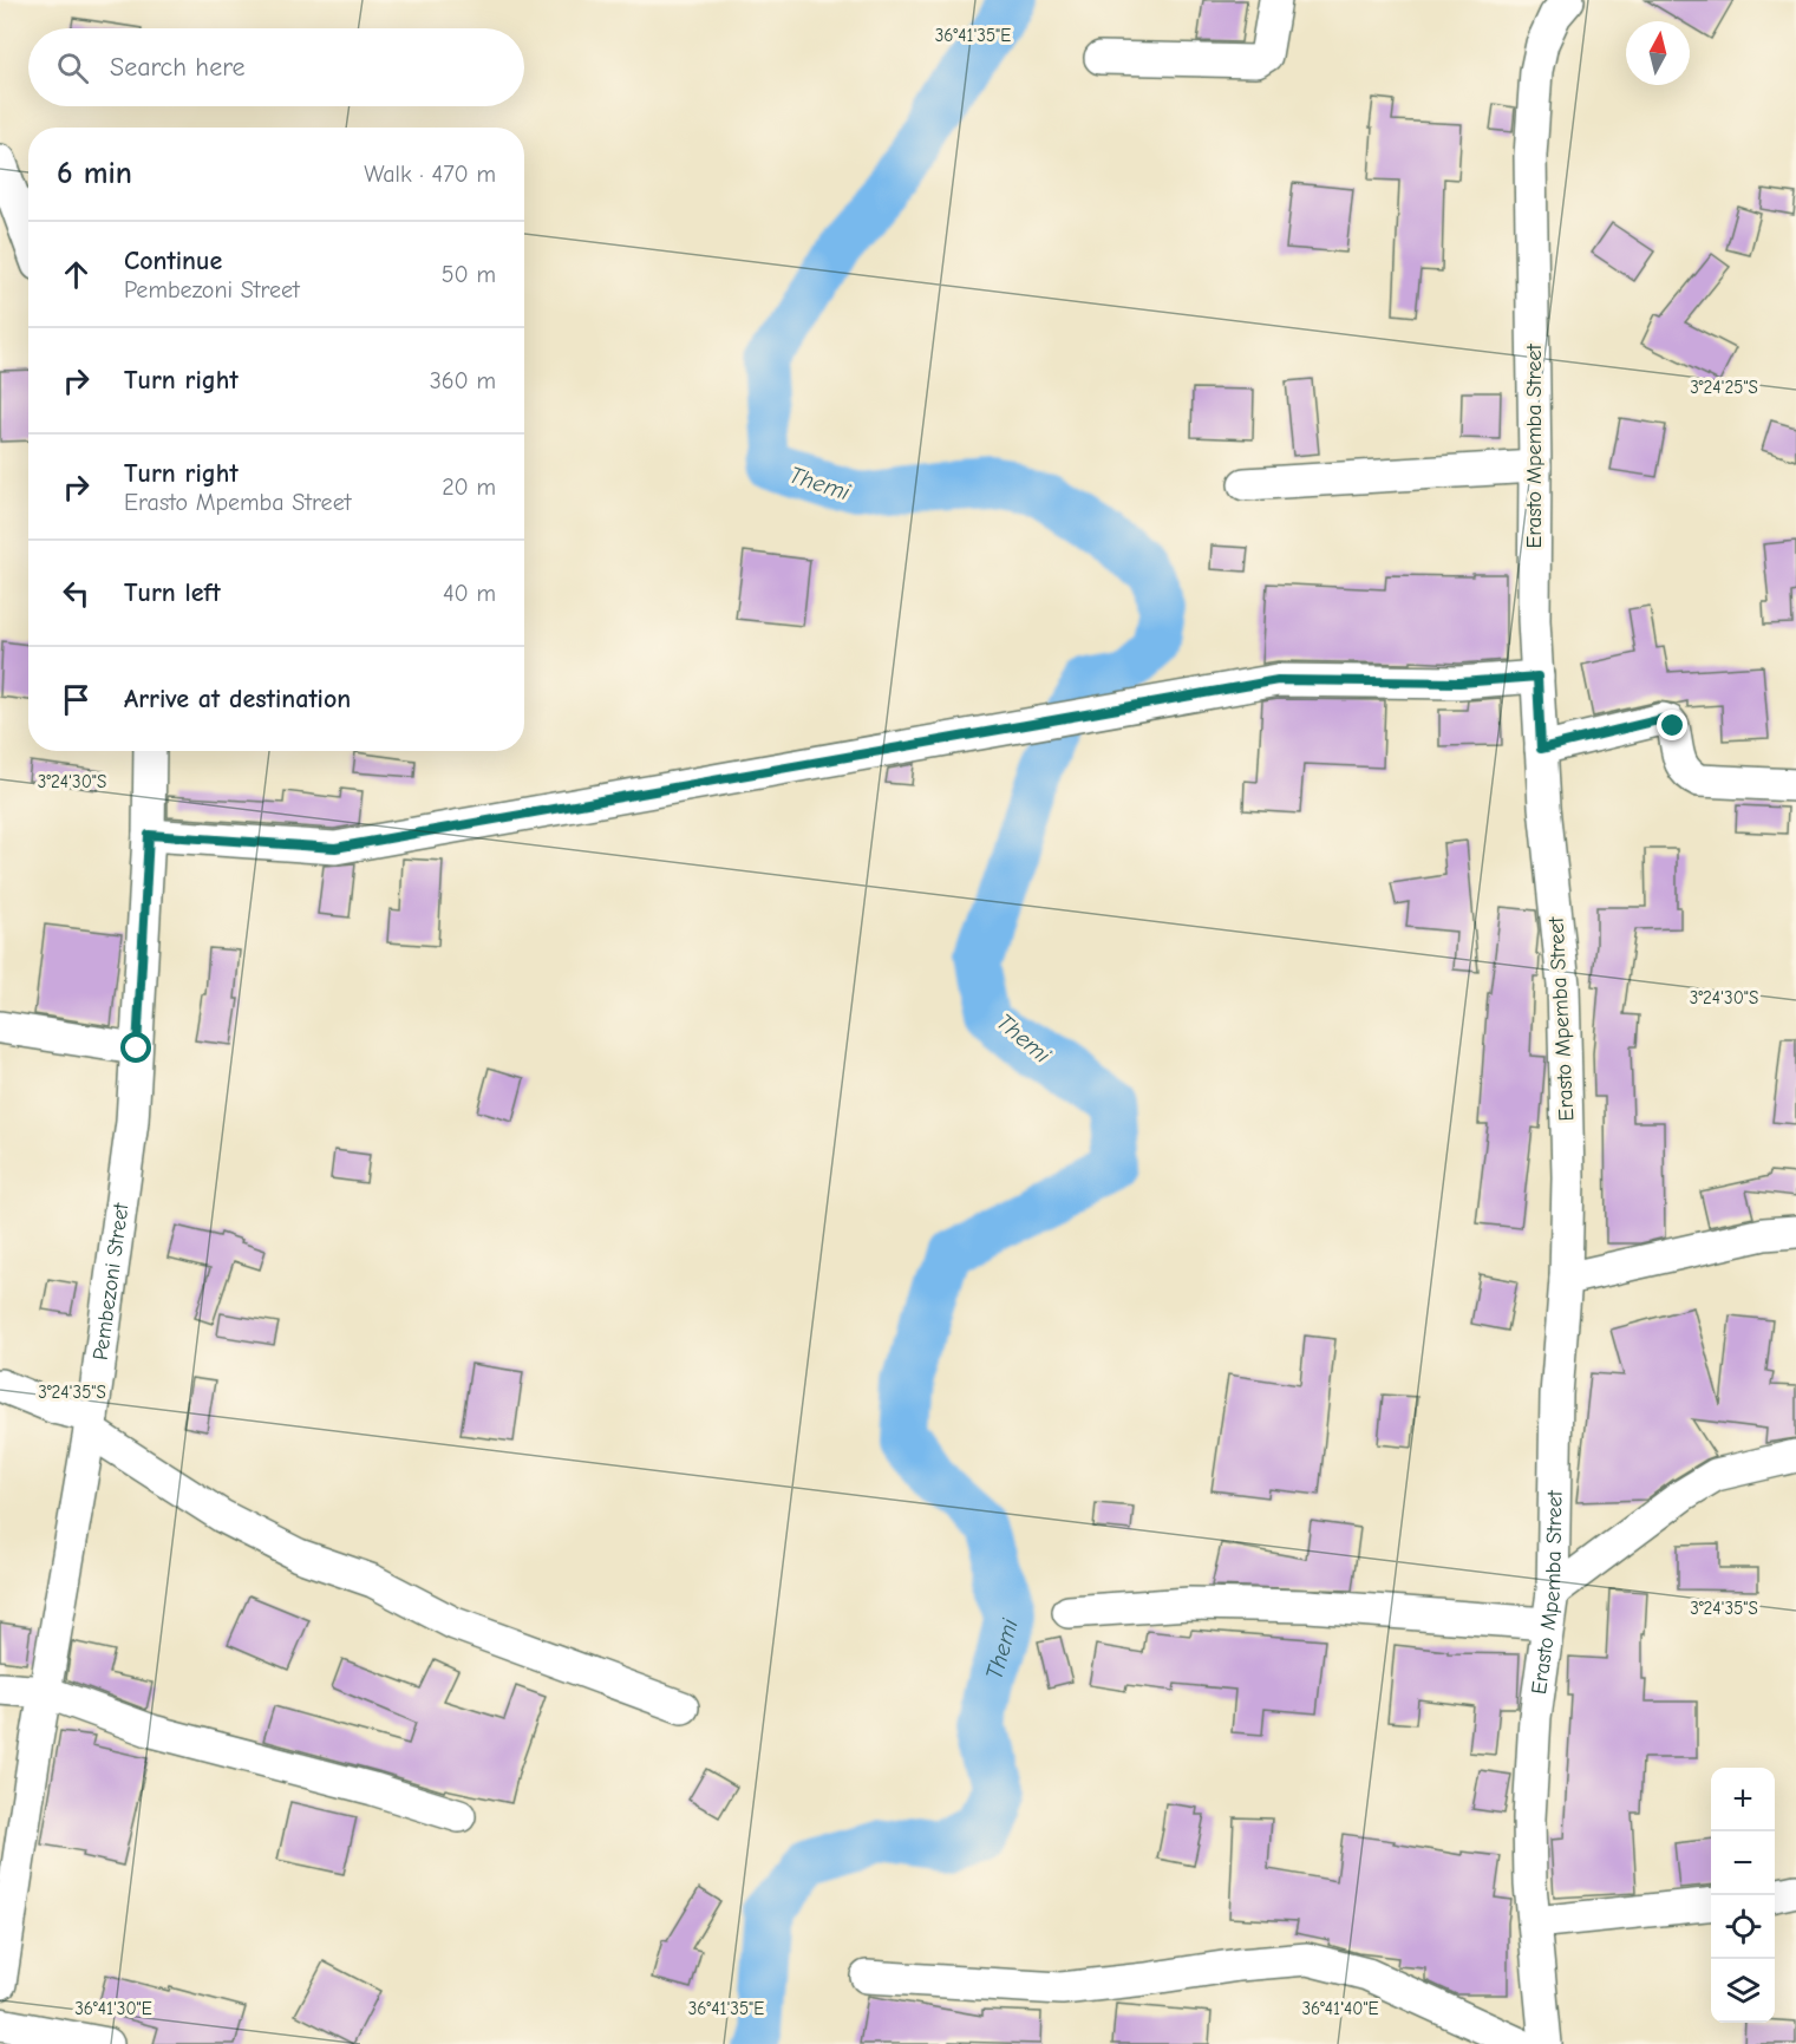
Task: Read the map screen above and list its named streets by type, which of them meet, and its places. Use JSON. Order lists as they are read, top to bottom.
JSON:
{
  "streets": {
    "street": ["Erasto Mpemba Street", "Pembezoni Street"]
  },
  "water": ["Themi"],
  "north": "top",
  "page": {
    "search": "Search here",
    "heading": ["6 min", "Walk · 470 m"],
    "list": [
      ["Continue", "Pembezoni Street", "50 m"],
      ["Turn right", "360 m"],
      ["Turn right", "Erasto Mpemba Street", "20 m"],
      ["Turn left", "40 m"],
      "Arrive at destination"
    ],
    "map_buttons": ["+", "−"]
  },
  "coordinates": [
    "36°41'35\"E",
    "3°24'25\"S",
    "3°24'30\"S",
    "3°24'35\"S",
    "36°41'30\"E",
    "36°41'40\"E"
  ]
}
